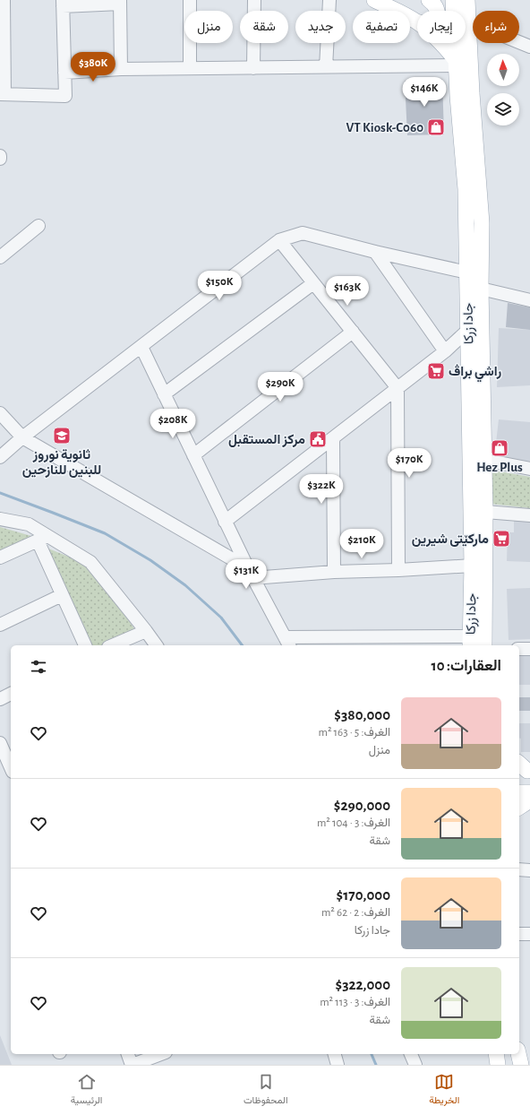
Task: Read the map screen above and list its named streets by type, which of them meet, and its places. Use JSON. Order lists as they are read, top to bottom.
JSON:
{
  "streets": {
    "main road": ["جادا زرکا"]
  },
  "places": {
    "shop": ["VT Kiosk-C060", "Hez Plus"],
    "supermarket": ["راشي براڤ", "مارکێتی شیرین"],
    "school or university": ["ثانوية نوروز للبنين للنازحين"],
    "public building": ["مركز المستقبل"]
  },
  "north": "top",
  "page": {
    "chip": [
      "شراء",
      "إيجار",
      "تصفية",
      "جديد",
      "شقة",
      "منزل"
    ],
    "price": [
      "$380K",
      "$146K",
      "$150K",
      "$163K",
      "$290K",
      "$208K",
      "$170K",
      "$322K",
      "$210K",
      "$131K"
    ],
    "heading": "العقارات: 10",
    "list": [
      {
        "name": "$380,000",
        "note": "الغرف: 5 · 163 m² · منزل"
      },
      {
        "name": "$290,000",
        "note": "الغرف: 3 · 104 m² · شقة"
      },
      {
        "name": "$170,000",
        "note": "الغرف: 2 · 62 m² · جادا زرکا"
      },
      {
        "name": "$322,000",
        "note": "الغرف: 3 · 113 m² · شقة"
      }
    ],
    "tabs": ["الخريطة", "المحفوظات", "الرئيسية"]
  }
}
